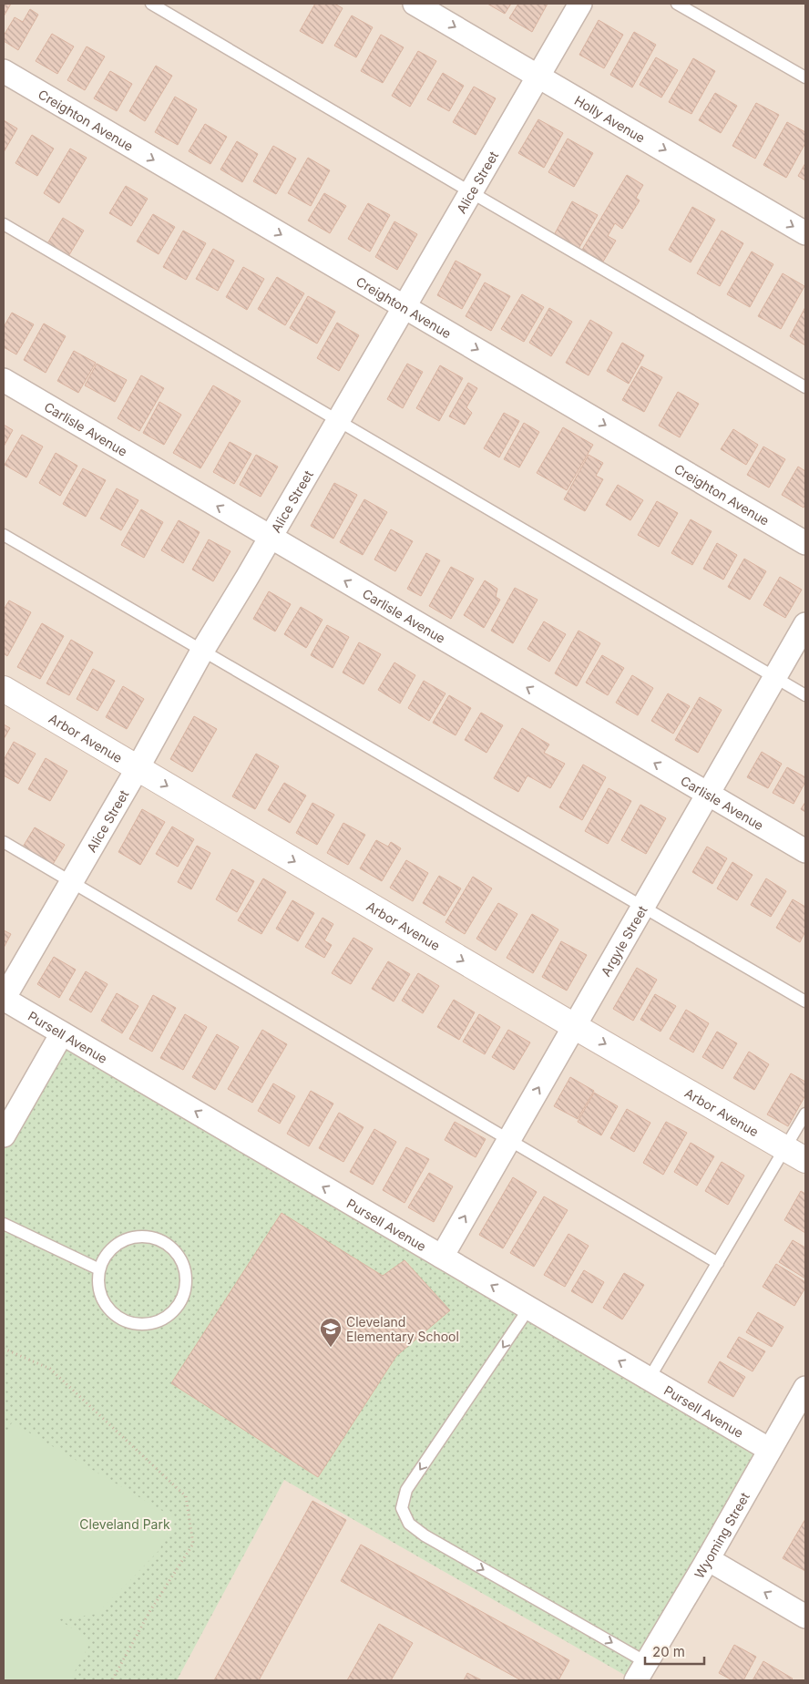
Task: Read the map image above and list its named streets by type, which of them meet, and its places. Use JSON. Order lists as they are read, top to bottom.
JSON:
{
  "streets": {
    "street": [
      "Holly Avenue",
      "Creighton Avenue",
      "Alice Street",
      "Carlisle Avenue",
      "Arbor Avenue",
      "Argyle Street",
      "Pursell Avenue",
      "Wyoming Street"
    ]
  },
  "crossings": [
    ["Holly Avenue", "Alice Street"],
    ["Creighton Avenue", "Alice Street"],
    ["Alice Street", "Carlisle Avenue"],
    ["Alice Street", "Arbor Avenue"],
    ["Alice Street", "Pursell Avenue"],
    ["Carlisle Avenue", "Argyle Street"],
    ["Arbor Avenue", "Argyle Street"],
    ["Argyle Street", "Pursell Avenue"],
    ["Pursell Avenue", "Wyoming Street"]
  ],
  "one_way": [
    "Holly Avenue",
    "Creighton Avenue",
    "Carlisle Avenue",
    "Arbor Avenue",
    "Argyle Street",
    "Pursell Avenue"
  ],
  "parks": ["Cleveland Park"],
  "places": {
    "school or university": ["Cleveland Elementary School"]
  },
  "scale_bar": "20 m"
}
